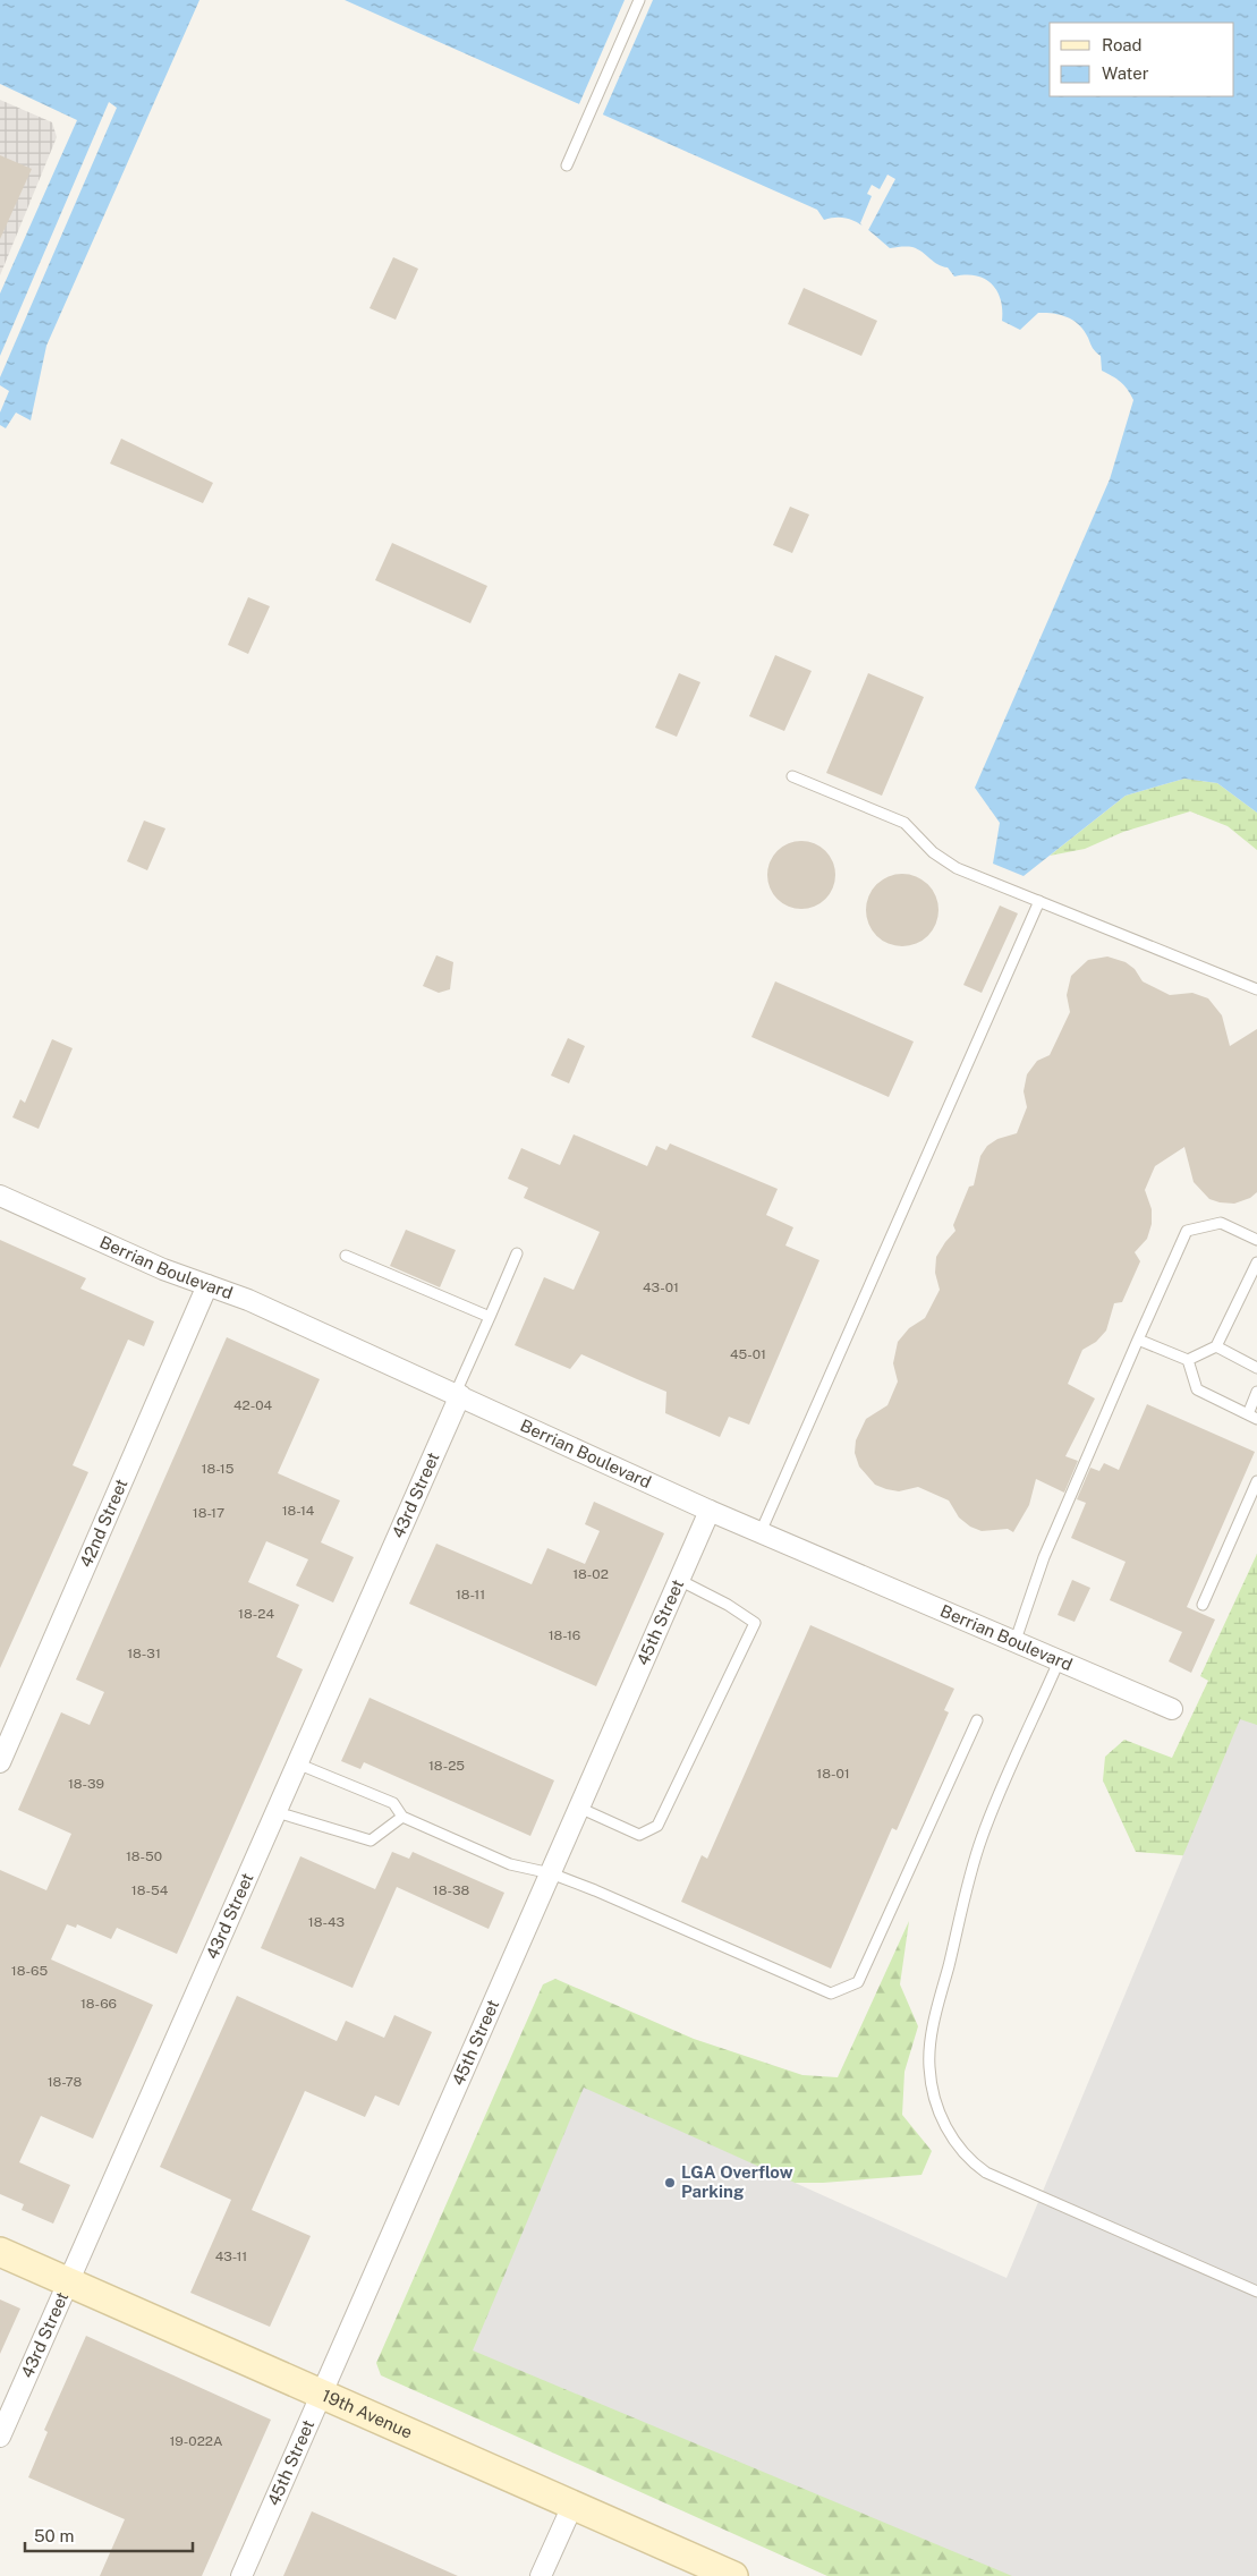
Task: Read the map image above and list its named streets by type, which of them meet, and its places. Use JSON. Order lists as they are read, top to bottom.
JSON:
{
  "streets": {
    "street": [
      "Berrian Boulevard",
      "43rd Street",
      "42nd Street",
      "45th Street",
      "19th Avenue"
    ]
  },
  "crossings": [
    ["Berrian Boulevard", "43rd Street"],
    ["Berrian Boulevard", "42nd Street"],
    ["Berrian Boulevard", "45th Street"],
    ["43rd Street", "19th Avenue"],
    ["45th Street", "19th Avenue"]
  ],
  "places": ["LGA Overflow Parking"],
  "house_numbers": [
    "43-01",
    "45-01",
    "42-04",
    "18-15",
    "18-14",
    "18-17",
    "18-02",
    "18-11",
    "18-24",
    "18-16",
    "18-31",
    "18-25",
    "18-01",
    "18-39",
    "18-50",
    "18-54",
    "18-38",
    "18-43",
    "18-65",
    "18-66",
    "18-78",
    "43-11",
    "19-022A"
  ],
  "legend": ["Road", "Water"],
  "scale_bar": "50 m"
}
